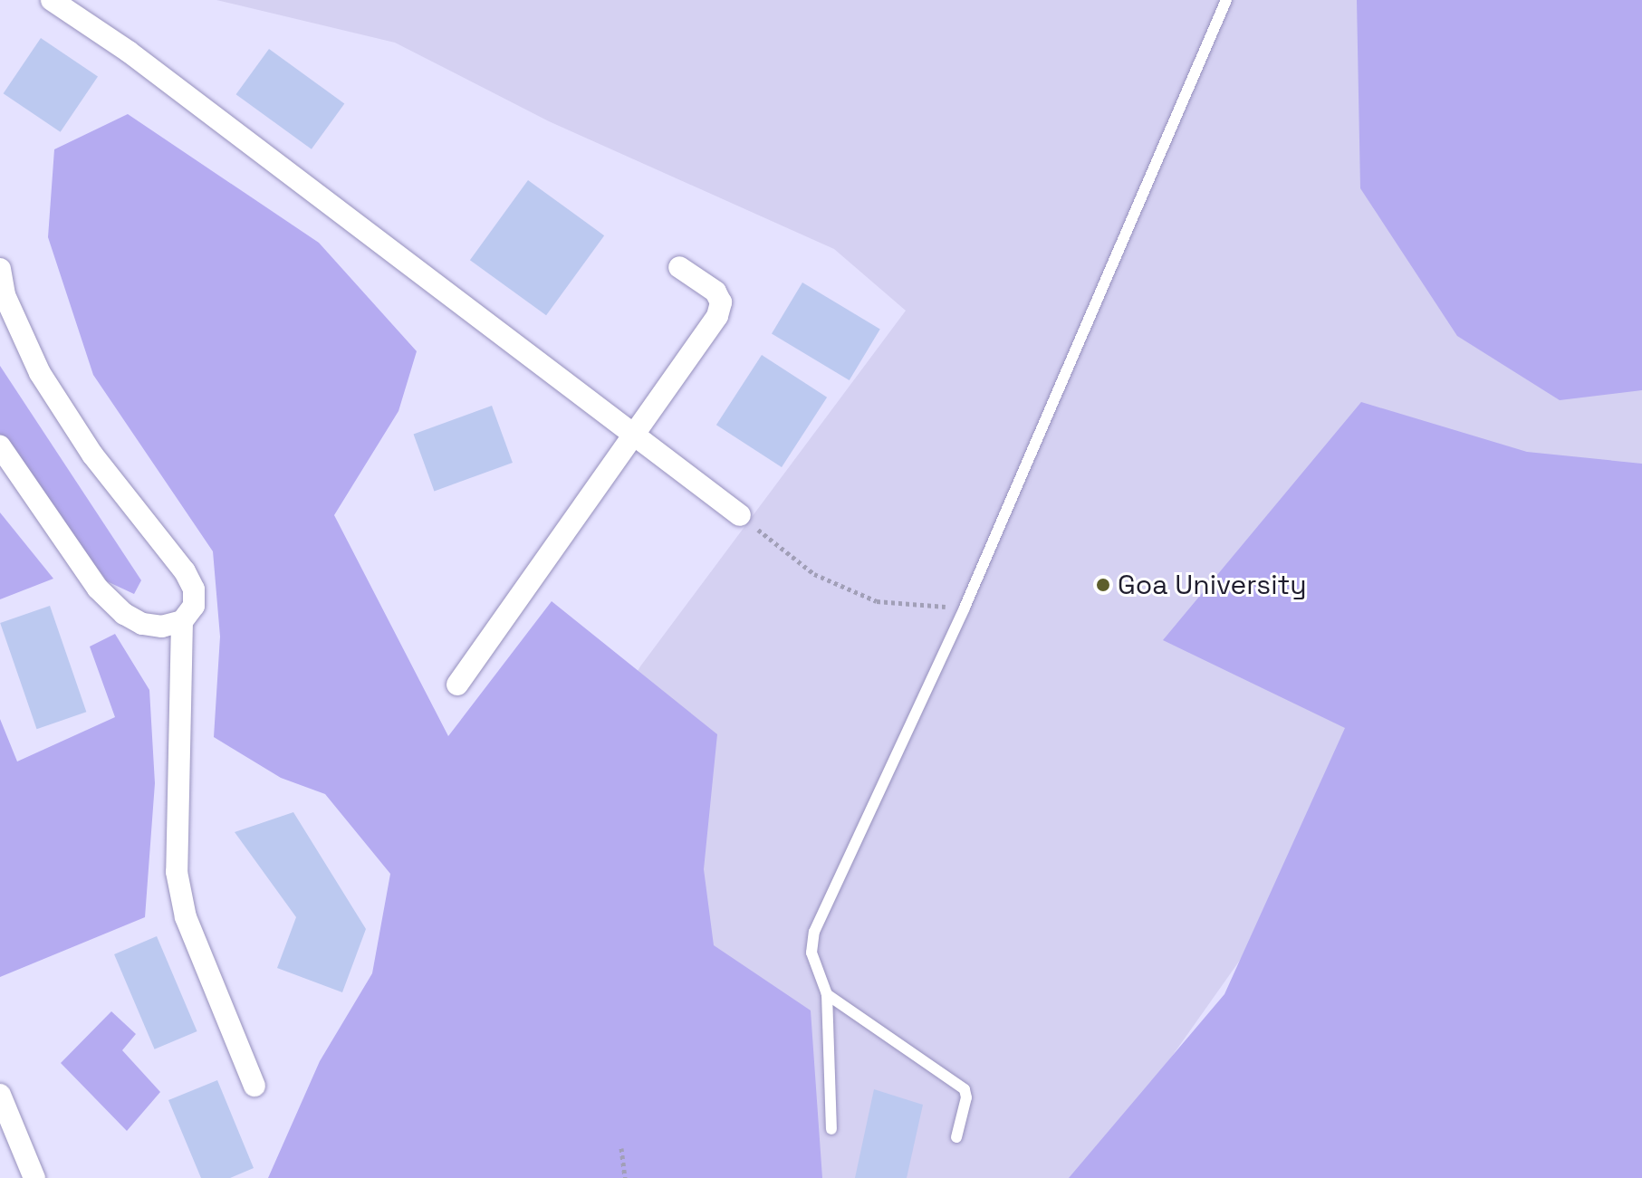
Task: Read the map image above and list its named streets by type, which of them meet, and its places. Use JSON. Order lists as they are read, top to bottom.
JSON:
{
  "places": ["Goa University"]
}
